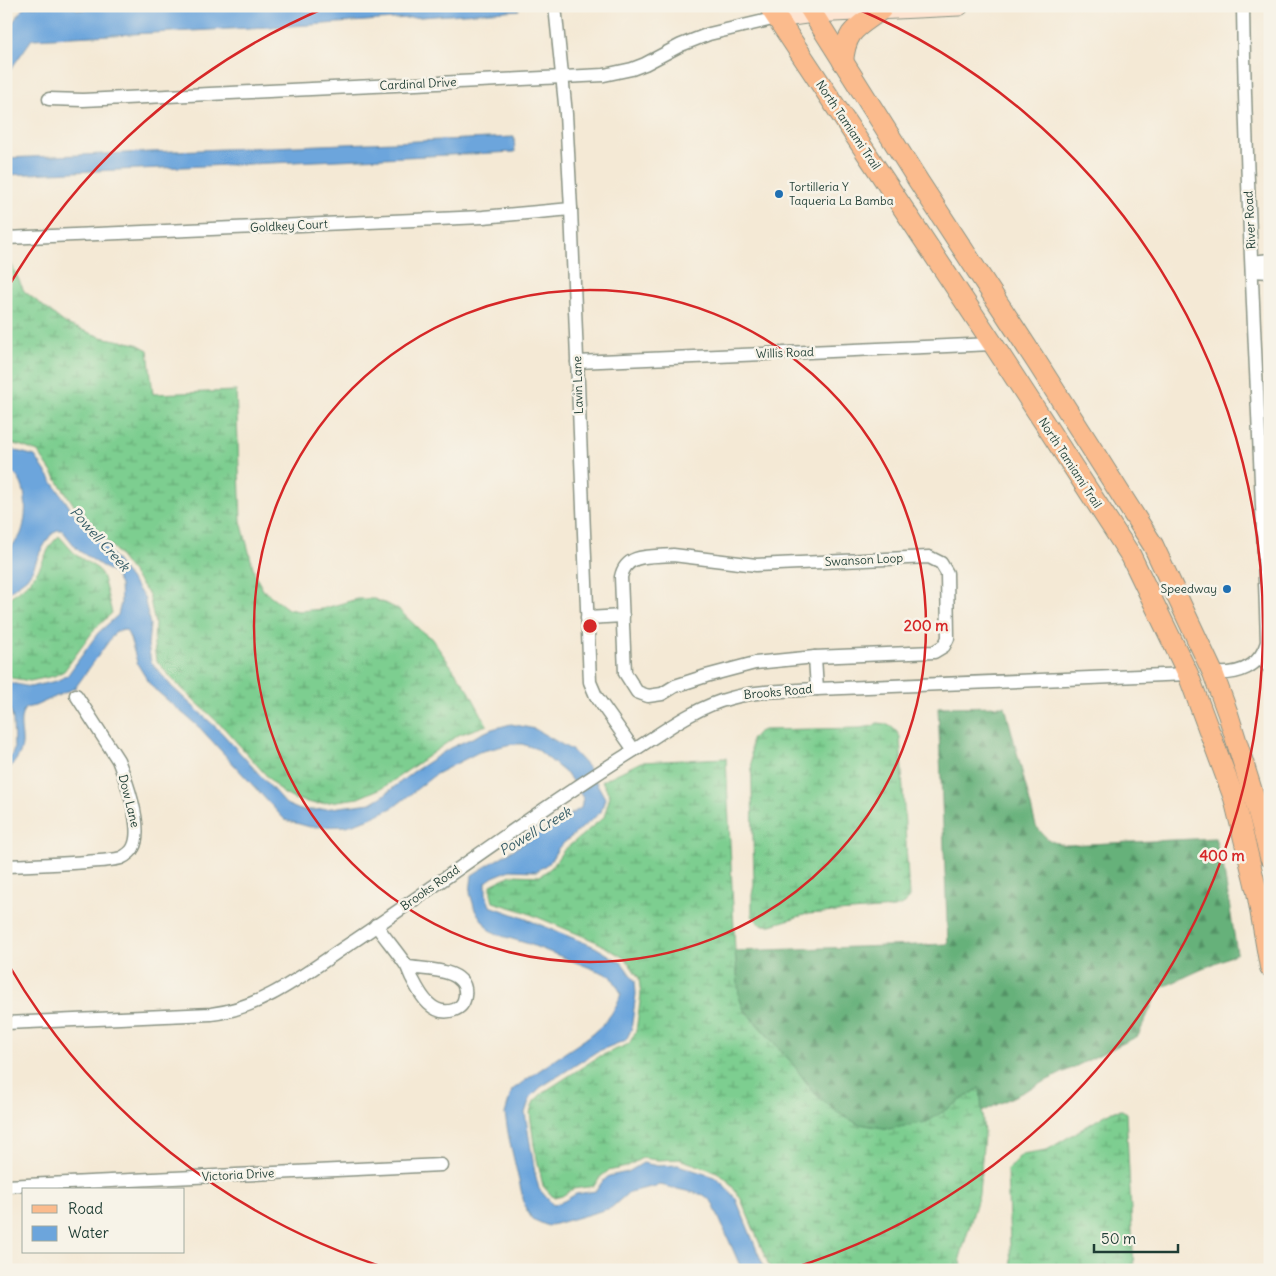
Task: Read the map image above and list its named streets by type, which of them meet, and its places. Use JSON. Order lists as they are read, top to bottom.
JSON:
{
  "streets": {
    "main road": ["North Tamiami Trail"],
    "street": [
      "Cardinal Drive",
      "River Road",
      "Goldkey Court",
      "Willis Road",
      "Lavin Lane",
      "Swanson Loop",
      "Brooks Road",
      "Dow Lane",
      "Victoria Drive"
    ]
  },
  "crossings": [
    ["Cardinal Drive", "North Tamiami Trail"],
    ["Cardinal Drive", "Lavin Lane"],
    ["North Tamiami Trail", "Willis Road"],
    ["North Tamiami Trail", "Brooks Road"],
    ["Goldkey Court", "Lavin Lane"],
    ["Willis Road", "Lavin Lane"],
    ["Lavin Lane", "Brooks Road"]
  ],
  "water": ["Powell Creek"],
  "places": ["Tortilleria Y Taqueria La Bamba", "Speedway"],
  "legend": ["Road", "Water"],
  "scale_bar": "50 m",
  "rings": ["200 m", "400 m"]
}
